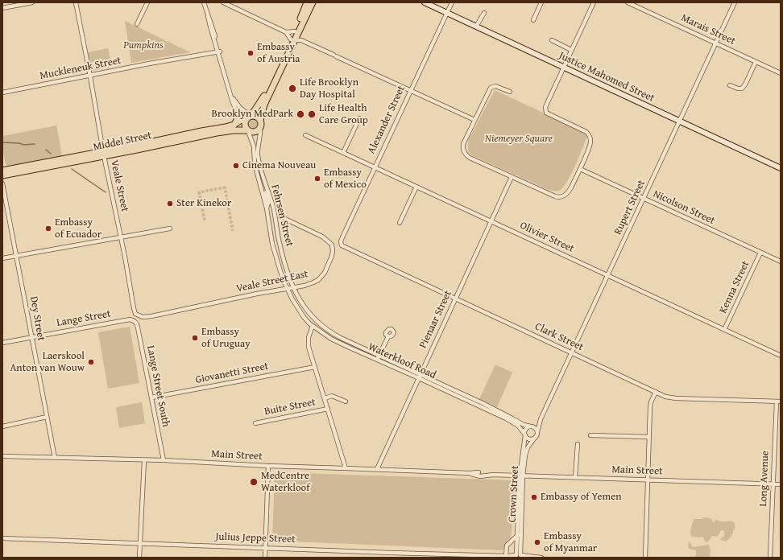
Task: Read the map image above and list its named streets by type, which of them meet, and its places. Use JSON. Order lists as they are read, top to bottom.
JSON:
{
  "streets": {
    "main road": ["Justice Mahomed Street", "Middel Street"],
    "street": [
      "Marais Street",
      "Muckleneuk Street",
      "Alexander Street",
      "Veale Street",
      "Rupert Street",
      "Nicolson Street",
      "Fehrsen Street",
      "Olivier Street",
      "Veale Street East",
      "Kenna Street",
      "Dey Street",
      "Lange Street",
      "Pienaar Street",
      "Clark Street",
      "Waterkloof Road",
      "Giovanetti Street",
      "Lange Street South",
      "Buite Street",
      "Main Street",
      "Long Avenue",
      "Crown Street",
      "Julius Jeppe Street"
    ]
  },
  "crossings": [
    ["Marais Street", "Rupert Street"],
    ["Muckleneuk Street", "Veale Street"],
    ["Justice Mahomed Street", "Alexander Street"],
    ["Justice Mahomed Street", "Rupert Street"],
    ["Alexander Street", "Olivier Street"],
    ["Alexander Street", "Clark Street"],
    ["Middel Street", "Veale Street"],
    ["Middel Street", "Fehrsen Street"],
    ["Veale Street", "Veale Street East"],
    ["Rupert Street", "Nicolson Street"],
    ["Rupert Street", "Olivier Street"],
    ["Rupert Street", "Clark Street"],
    ["Rupert Street", "Waterkloof Road"],
    ["Rupert Street", "Crown Street"],
    ["Nicolson Street", "Kenna Street"],
    ["Fehrsen Street", "Veale Street East"],
    ["Fehrsen Street", "Waterkloof Road"],
    ["Olivier Street", "Kenna Street"],
    ["Olivier Street", "Pienaar Street"],
    ["Veale Street East", "Waterkloof Road"],
    ["Dey Street", "Lange Street"],
    ["Dey Street", "Main Street"],
    ["Lange Street", "Lange Street South"],
    ["Pienaar Street", "Clark Street"],
    ["Pienaar Street", "Waterkloof Road"],
    ["Pienaar Street", "Main Street"],
    ["Clark Street", "Long Avenue"],
    ["Waterkloof Road", "Crown Street"],
    ["Giovanetti Street", "Lange Street South"],
    ["Lange Street South", "Main Street"],
    ["Main Street", "Long Avenue"],
    ["Main Street", "Crown Street"],
    ["Crown Street", "Julius Jeppe Street"]
  ],
  "parks": ["Pumpkins", "Niemeyer Square"],
  "places": [
    "Embassy of Austria",
    "Life Brooklyn Day Hospital",
    "Brooklyn MedPark",
    "Life Health Care Group",
    "Cinema Nouveau",
    "Embassy of Mexico",
    "Ster Kinekor",
    "Embassy of Ecuador",
    "Embassy of Uruguay",
    "Laerskool Anton van Wouw",
    "MedCentre Waterkloof",
    "Embassy of Yemen",
    "Embassy of Myanmar"
  ]
}
